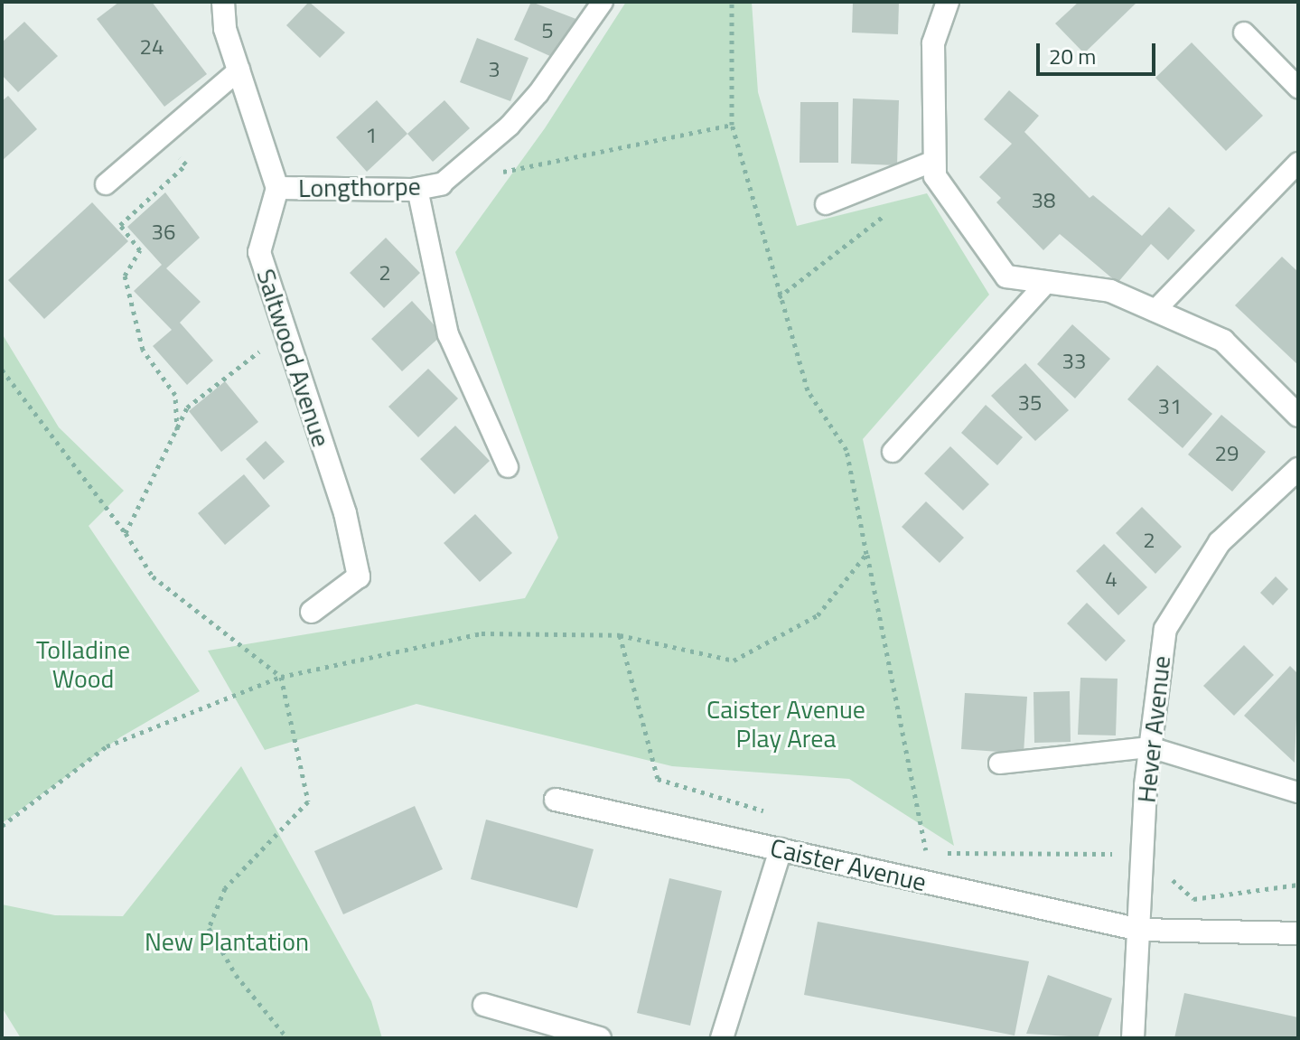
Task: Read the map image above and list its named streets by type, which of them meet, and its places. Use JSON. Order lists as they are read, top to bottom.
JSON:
{
  "streets": {
    "street": [
      "Longthorpe",
      "Saltwood Avenue",
      "Hever Avenue",
      "Caister Avenue"
    ]
  },
  "crossings": [
    ["Longthorpe", "Saltwood Avenue"],
    ["Hever Avenue", "Caister Avenue"]
  ],
  "parks": ["Tolladine Wood", "Caister Avenue Play Area", "New Plantation"],
  "house_numbers": [
    "5",
    "24",
    "3",
    "1",
    "38",
    "36",
    "2",
    "33",
    "35",
    "31",
    "29",
    "2",
    "4"
  ],
  "scale_bar": "20 m"
}
